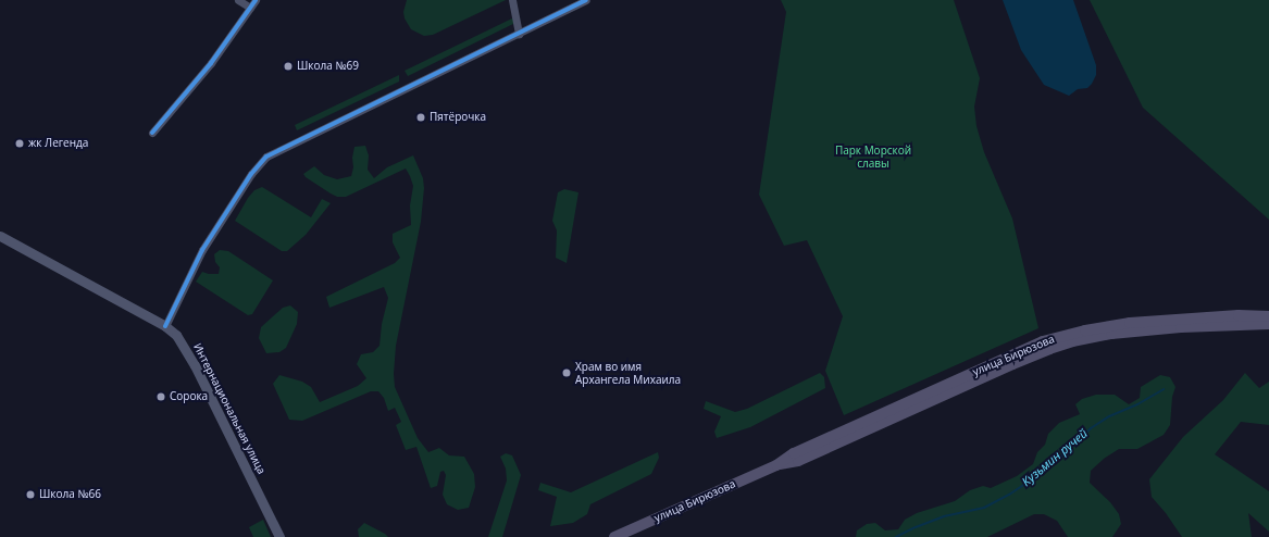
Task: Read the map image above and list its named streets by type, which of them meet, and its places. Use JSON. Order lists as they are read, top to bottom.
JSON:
{
  "streets": {
    "main road": ["улица Бирюзова", "Интернациональная улица"]
  },
  "water": ["Кузьмин ручей"],
  "parks": ["Парк Морской славы"],
  "places": [
    "Школа №69",
    "Пятёрочка",
    "жк Легенда",
    "Храм во имя Архангела Михаила",
    "Сорока",
    "Школа №66"
  ]
}
